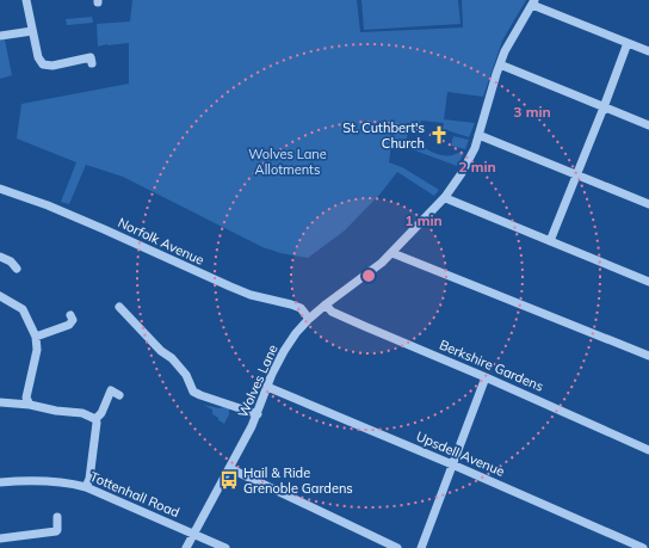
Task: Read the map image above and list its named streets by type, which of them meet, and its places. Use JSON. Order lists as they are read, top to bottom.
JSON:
{
  "streets": {
    "street": [
      "Norfolk Avenue",
      "Berkshire Gardens",
      "Wolves Lane",
      "Upsdell Avenue",
      "Tottenhall Road"
    ]
  },
  "crossings": [
    ["Norfolk Avenue", "Wolves Lane"],
    ["Berkshire Gardens", "Wolves Lane"],
    ["Wolves Lane", "Upsdell Avenue"],
    ["Wolves Lane", "Tottenhall Road"]
  ],
  "parks": ["Wolves Lane Allotments"],
  "places": {
    "church": ["St. Cuthbert's Church"],
    "bus stop": ["Hail & Ride Grenoble Gardens"]
  },
  "rings": ["3 min", "2 min", "1 min"]
}
